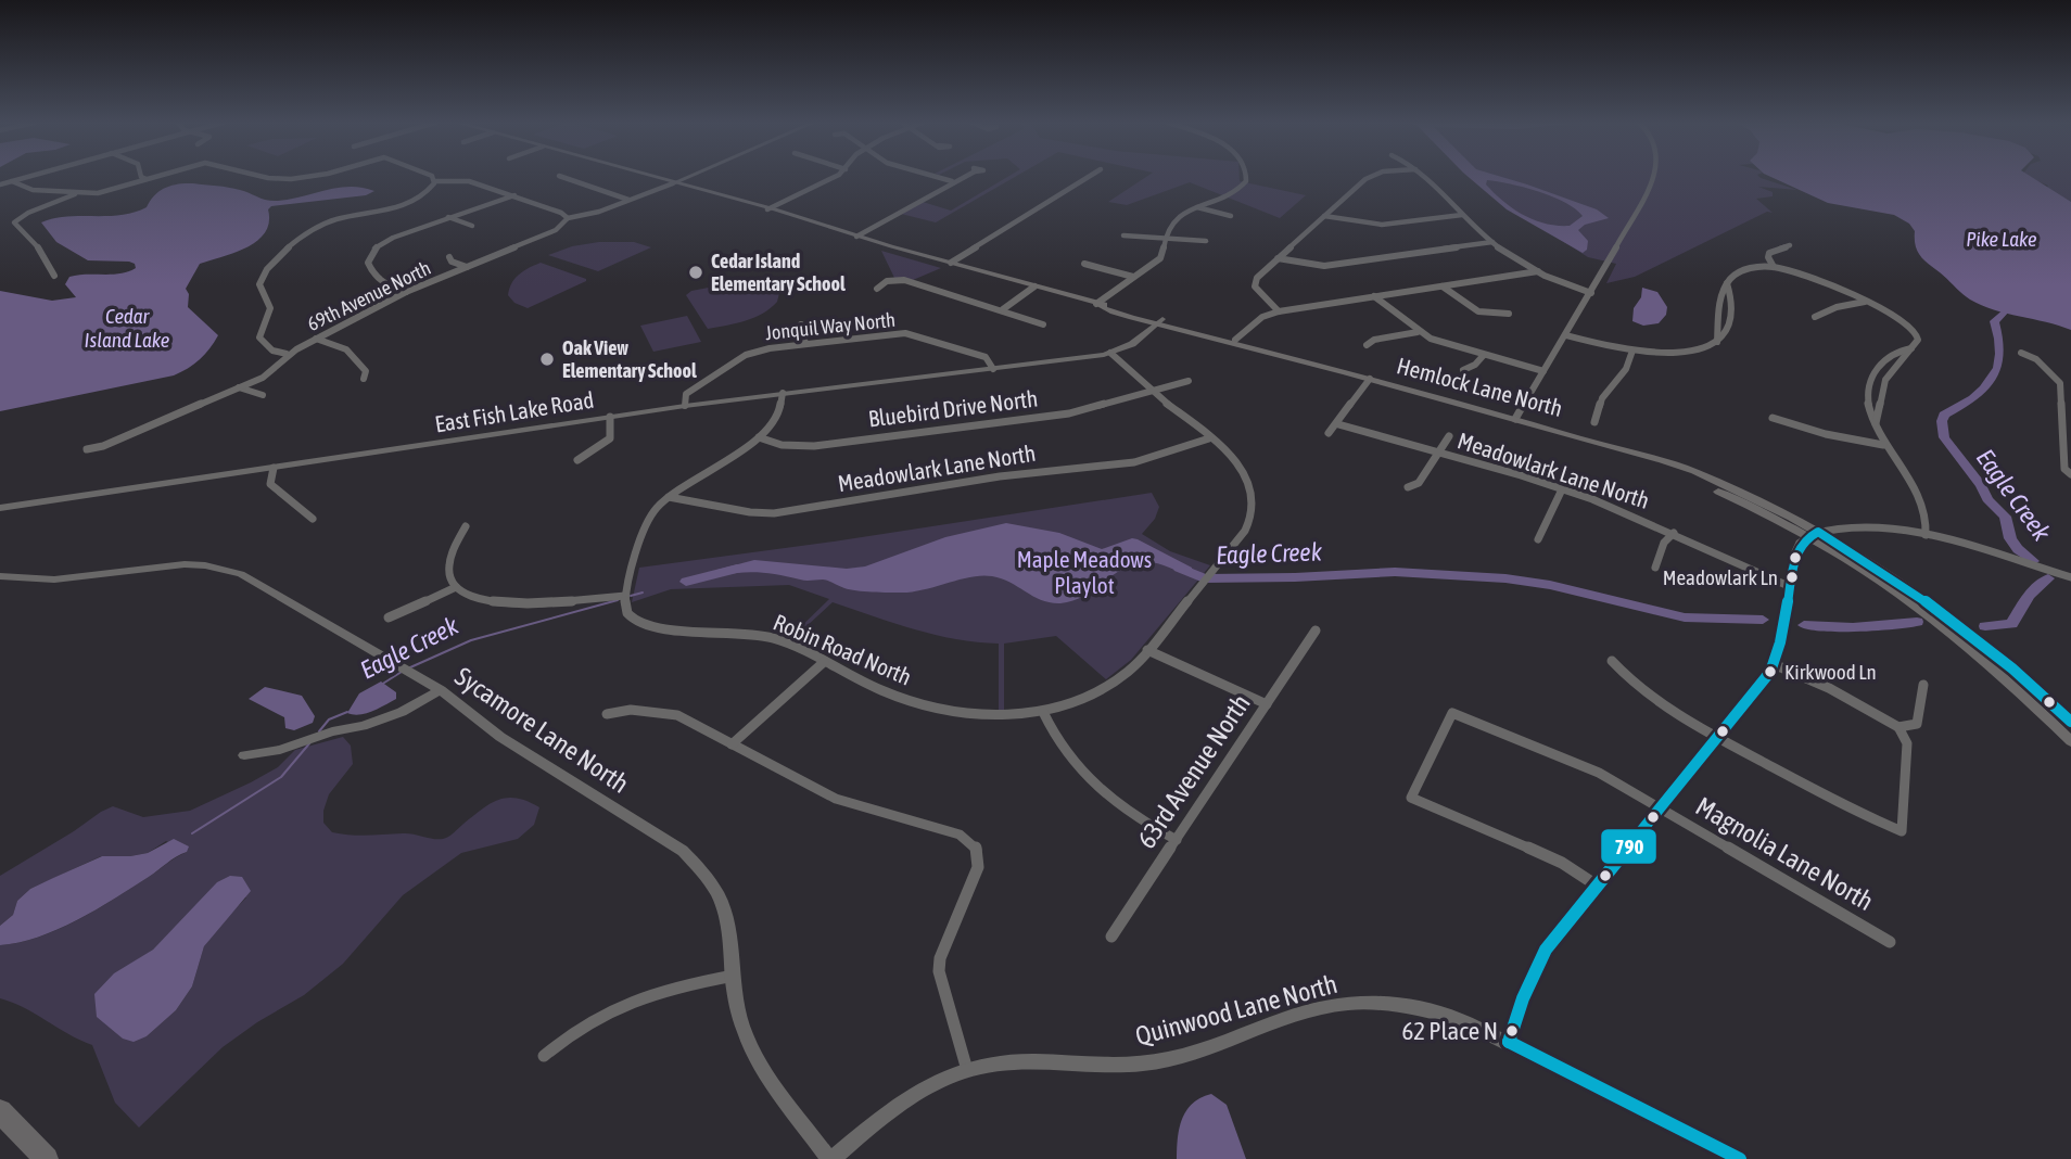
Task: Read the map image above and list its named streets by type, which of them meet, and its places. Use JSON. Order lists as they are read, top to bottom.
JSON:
{
  "streets": {
    "main road": ["Hemlock Lane North"],
    "street": [
      "69th Avenue North",
      "Jonquil Way North",
      "Bluebird Drive North",
      "East Fish Lake Road",
      "Meadowlark Lane North",
      "Robin Road North",
      "Sycamore Lane North",
      "63rd Avenue North",
      "Magnolia Lane North",
      "Quinwood Lane North"
    ]
  },
  "crossings": [
    ["69th Avenue North", "Hemlock Lane North"],
    ["Jonquil Way North", "East Fish Lake Road"],
    ["Hemlock Lane North", "East Fish Lake Road"],
    ["Bluebird Drive North", "Robin Road North"],
    ["East Fish Lake Road", "Robin Road North"],
    ["Meadowlark Lane North", "Robin Road North"],
    ["Sycamore Lane North", "Quinwood Lane North"]
  ],
  "water": ["Pike Lake", "Cedar Island Lake", "Eagle Creek"],
  "parks": ["Maple Meadows Playlot"],
  "places": [
    "Cedar Island Elementary School",
    "Oak View Elementary School",
    "Meadowlark Ln",
    "Kirkwood Ln",
    "62 Place N"
  ],
  "lines": ["transit line 790"]
}
